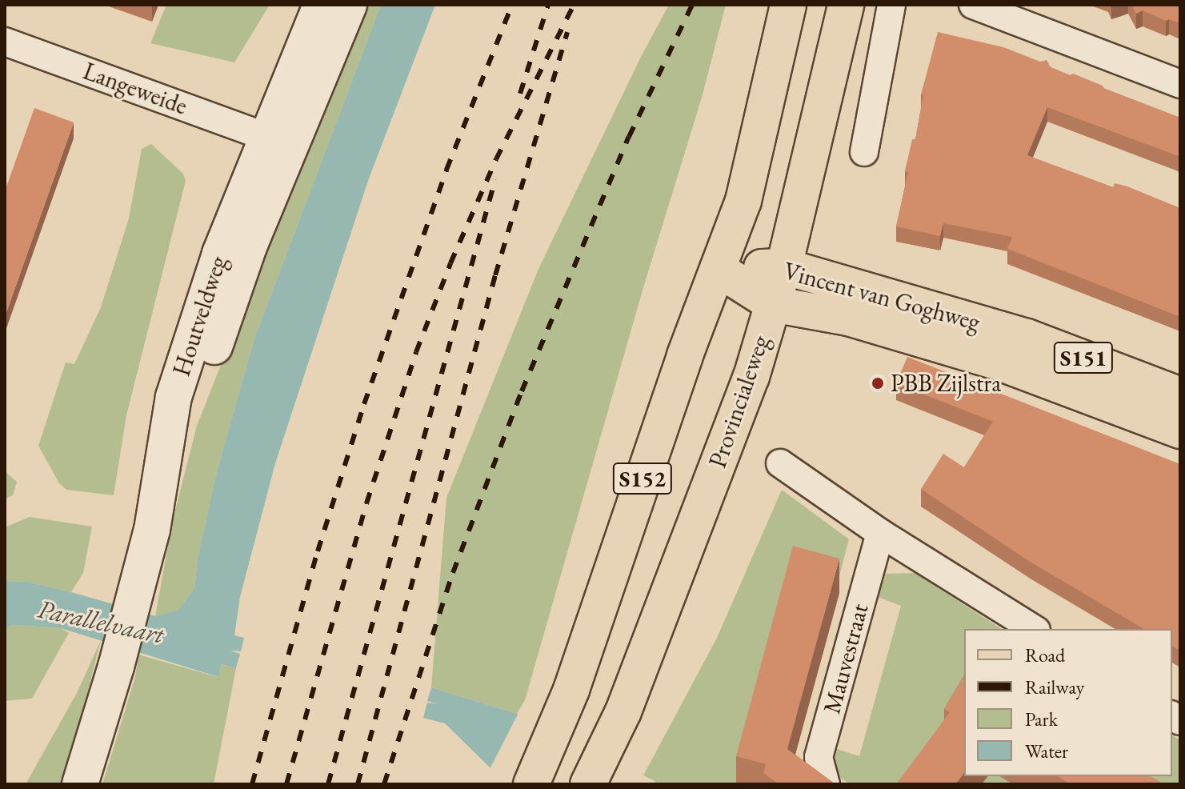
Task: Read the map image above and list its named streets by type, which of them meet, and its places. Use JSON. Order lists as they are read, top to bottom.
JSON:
{
  "streets": {
    "main road": [
      "Vincent van Goghweg",
      "S151",
      "Provincialeweg",
      "S152"
    ],
    "street": ["Langeweide", "Houtveldweg", "Mauvestraat"]
  },
  "crossings": [
    ["Langeweide", "Houtveldweg"],
    ["Vincent van Goghweg", "Provincialeweg"],
    ["Vincent van Goghweg", "S152"]
  ],
  "water": ["Parallelvaart"],
  "places": ["PBB Zijlstra"],
  "legend": [
    "Road",
    "Railway",
    "Park",
    "Water"
  ]
}
